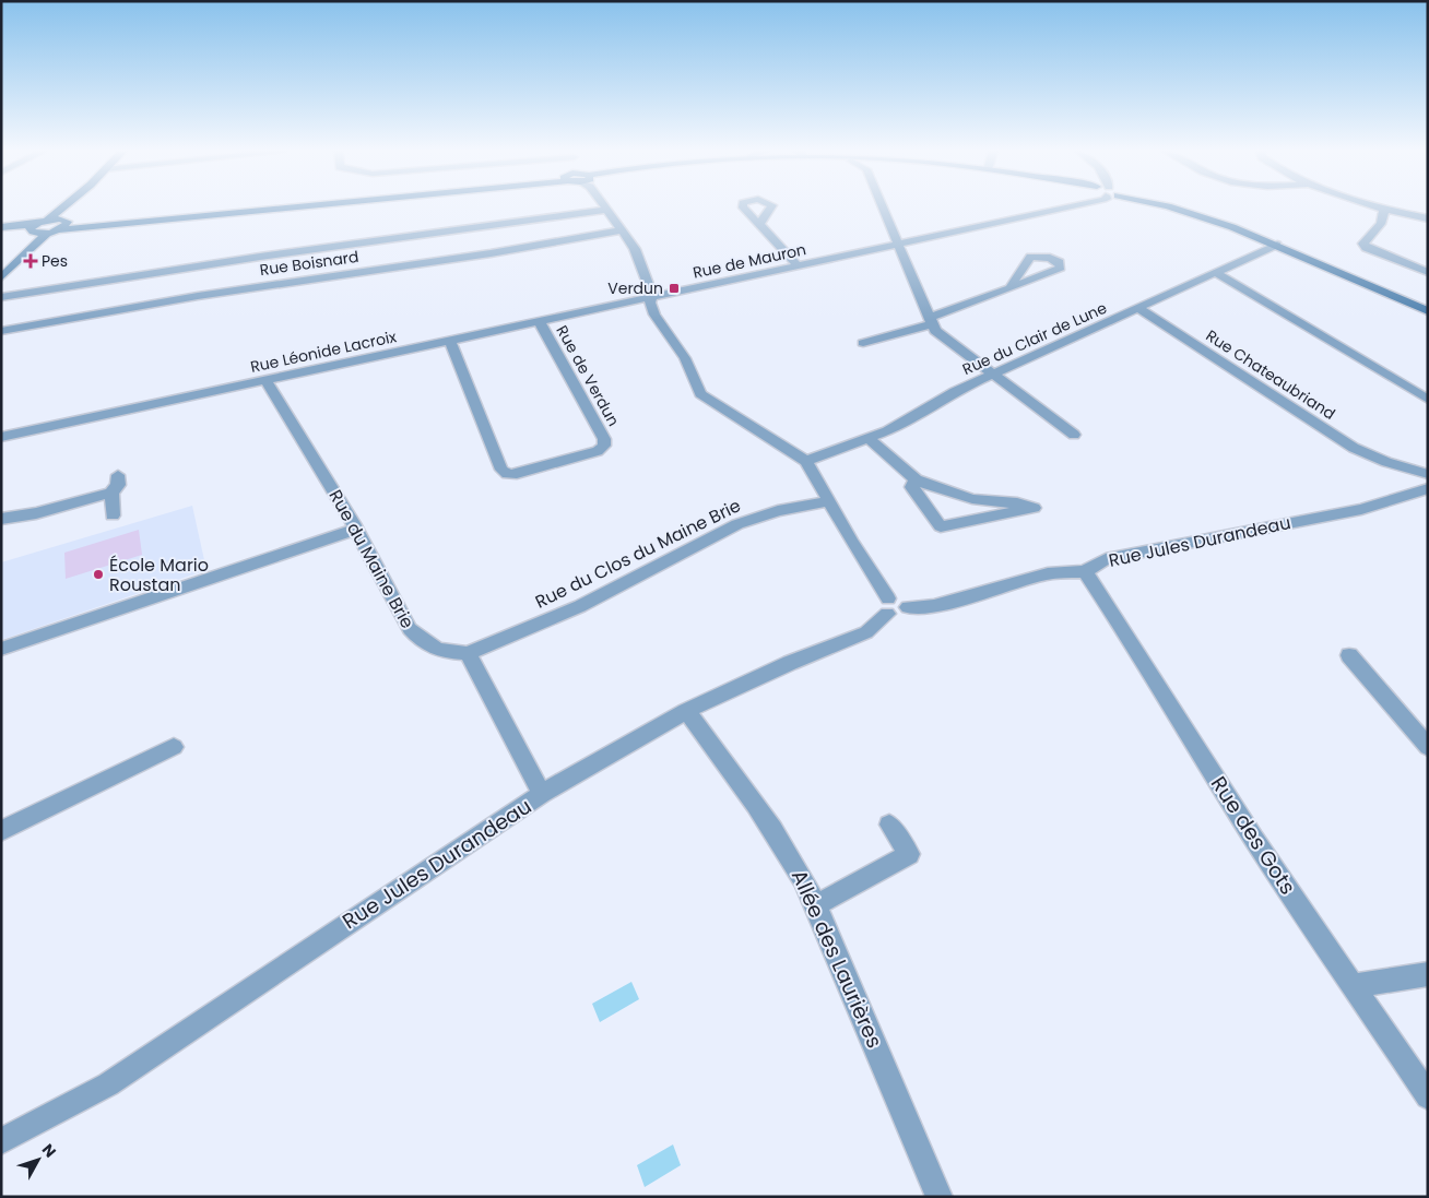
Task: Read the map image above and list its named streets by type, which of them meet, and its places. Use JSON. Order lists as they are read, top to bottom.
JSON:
{
  "streets": {
    "street": [
      "Rue de Mauron",
      "Rue Boisnard",
      "Rue du Clair de Lune",
      "Rue Léonide Lacroix",
      "Rue Chateaubriand",
      "Rue de Verdun",
      "Rue Jules Durandeau",
      "Rue du Clos du Maine Brie",
      "Rue du Maine Brie",
      "Rue des Gots",
      "Allée des Laurières"
    ]
  },
  "crossings": [
    ["Rue de Mauron", "Rue Léonide Lacroix"],
    ["Rue du Clair de Lune", "Rue Chateaubriand"],
    ["Rue Léonide Lacroix", "Rue de Verdun"],
    ["Rue Léonide Lacroix", "Rue du Maine Brie"],
    ["Rue Chateaubriand", "Rue Jules Durandeau"],
    ["Rue Jules Durandeau", "Rue des Gots"],
    ["Rue Jules Durandeau", "Allée des Laurières"],
    ["Rue du Clos du Maine Brie", "Rue du Maine Brie"]
  ],
  "places": {
    "health": ["Pes"],
    "transit": ["Verdun"],
    "other": ["École Mario Roustan"]
  },
  "north": "top right"
}
